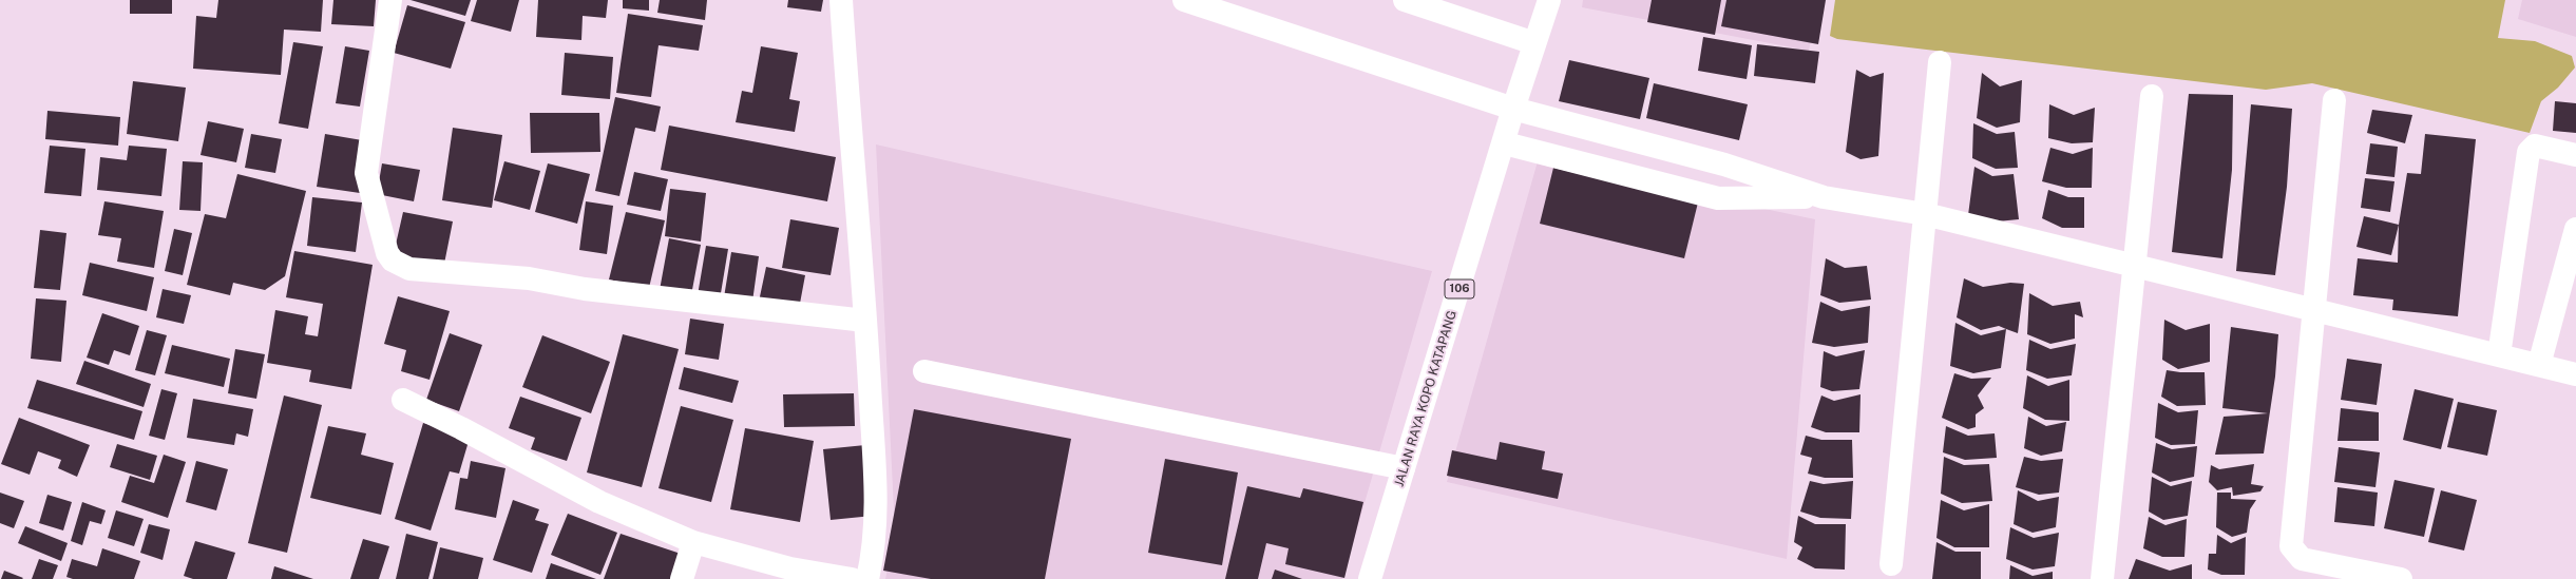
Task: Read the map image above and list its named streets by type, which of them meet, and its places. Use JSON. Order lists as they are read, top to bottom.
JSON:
{
  "streets": {
    "street": ["106", "JALAN RAYA KOPO KATAPANG"]
  }
}
